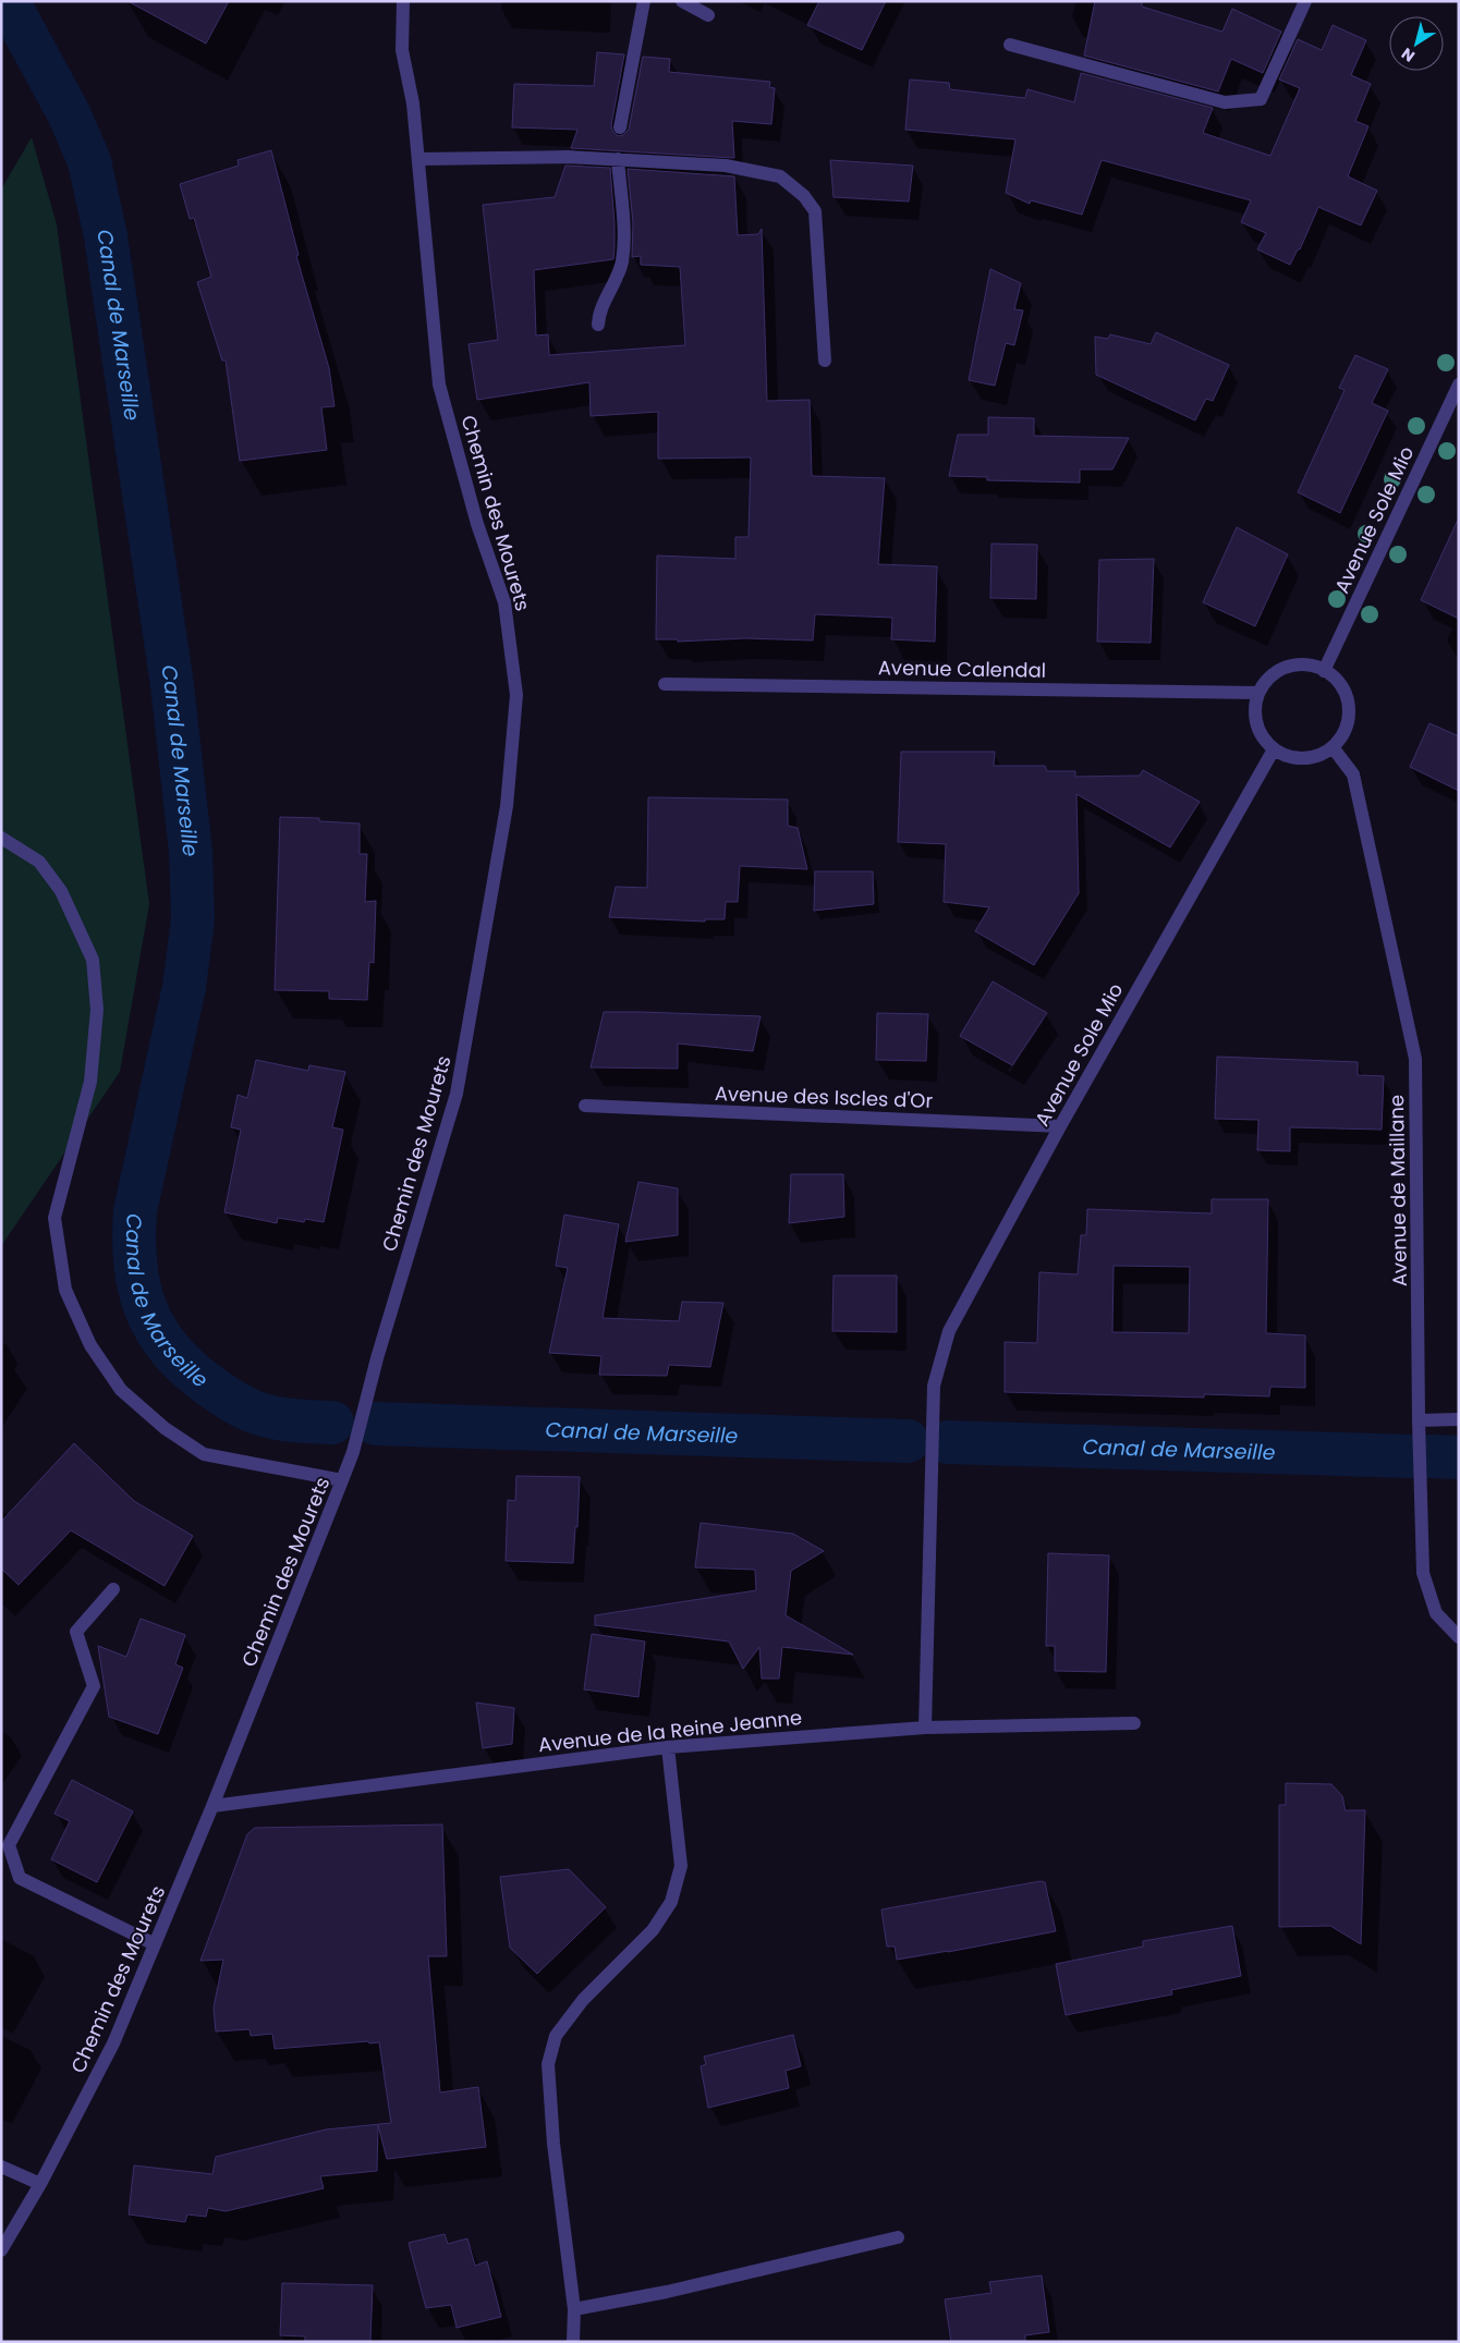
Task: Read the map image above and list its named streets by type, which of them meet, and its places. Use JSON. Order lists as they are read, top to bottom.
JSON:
{
  "streets": {
    "street": [
      "Chemin des Mourets",
      "Avenue Sole Mio",
      "Avenue Calendal",
      "Avenue des Iscles d'Or",
      "Avenue de Maillane",
      "Avenue de la Reine Jeanne"
    ]
  },
  "crossings": [
    ["Chemin des Mourets", "Avenue de la Reine Jeanne"],
    ["Avenue Sole Mio", "Avenue Calendal"],
    ["Avenue Sole Mio", "Avenue des Iscles d'Or"],
    ["Avenue Sole Mio", "Avenue de Maillane"],
    ["Avenue Sole Mio", "Avenue de la Reine Jeanne"],
    ["Avenue Calendal", "Avenue de Maillane"]
  ],
  "water": ["Canal de Marseille"],
  "north": "bottom left"
}
